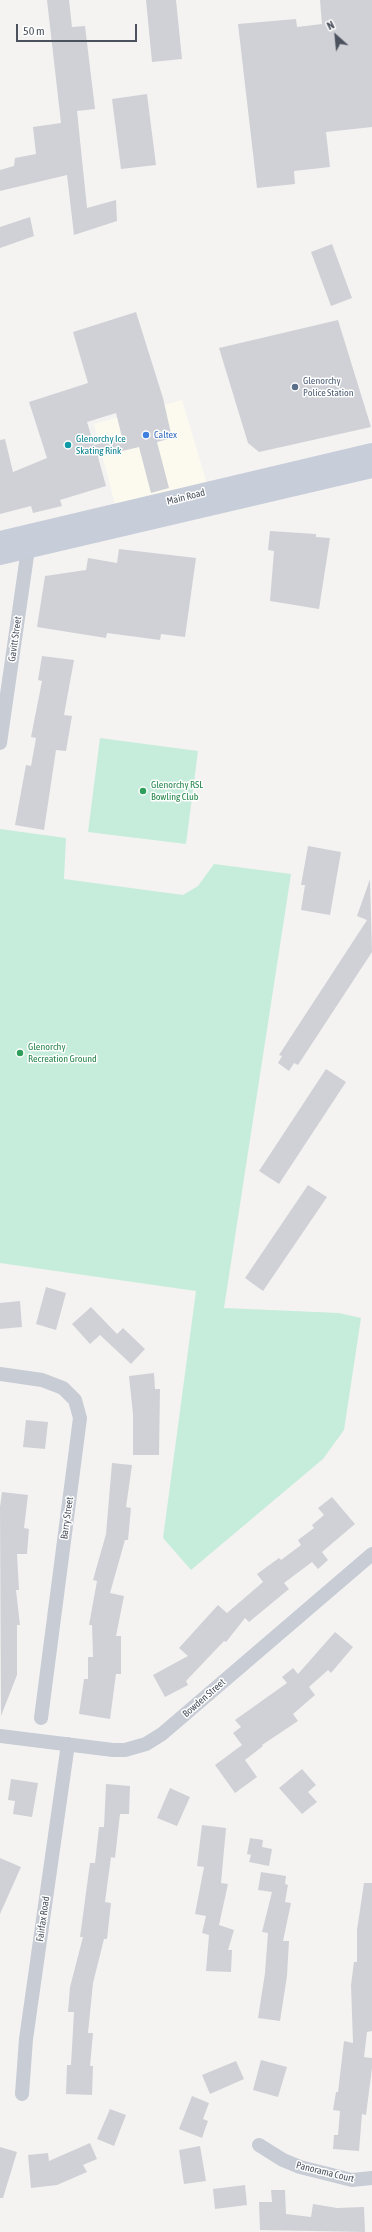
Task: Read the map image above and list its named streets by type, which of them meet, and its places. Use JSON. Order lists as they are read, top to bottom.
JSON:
{
  "streets": {
    "main road": ["Main Road"],
    "street": [
      "Gavitt Street",
      "Barry Street",
      "Bowden Street",
      "Fairfax Road",
      "Panorama Court"
    ]
  },
  "crossings": [
    ["Main Road", "Gavitt Street"],
    ["Bowden Street", "Fairfax Road"]
  ],
  "places": [
    "Glenorchy Police Station",
    "Caltex",
    "Glenorchy Ice Skating Rink",
    "Glenorchy RSL Bowling Club",
    "Glenorchy Recreation Ground"
  ],
  "scale_bar": "50 m",
  "north": "top left"
}
